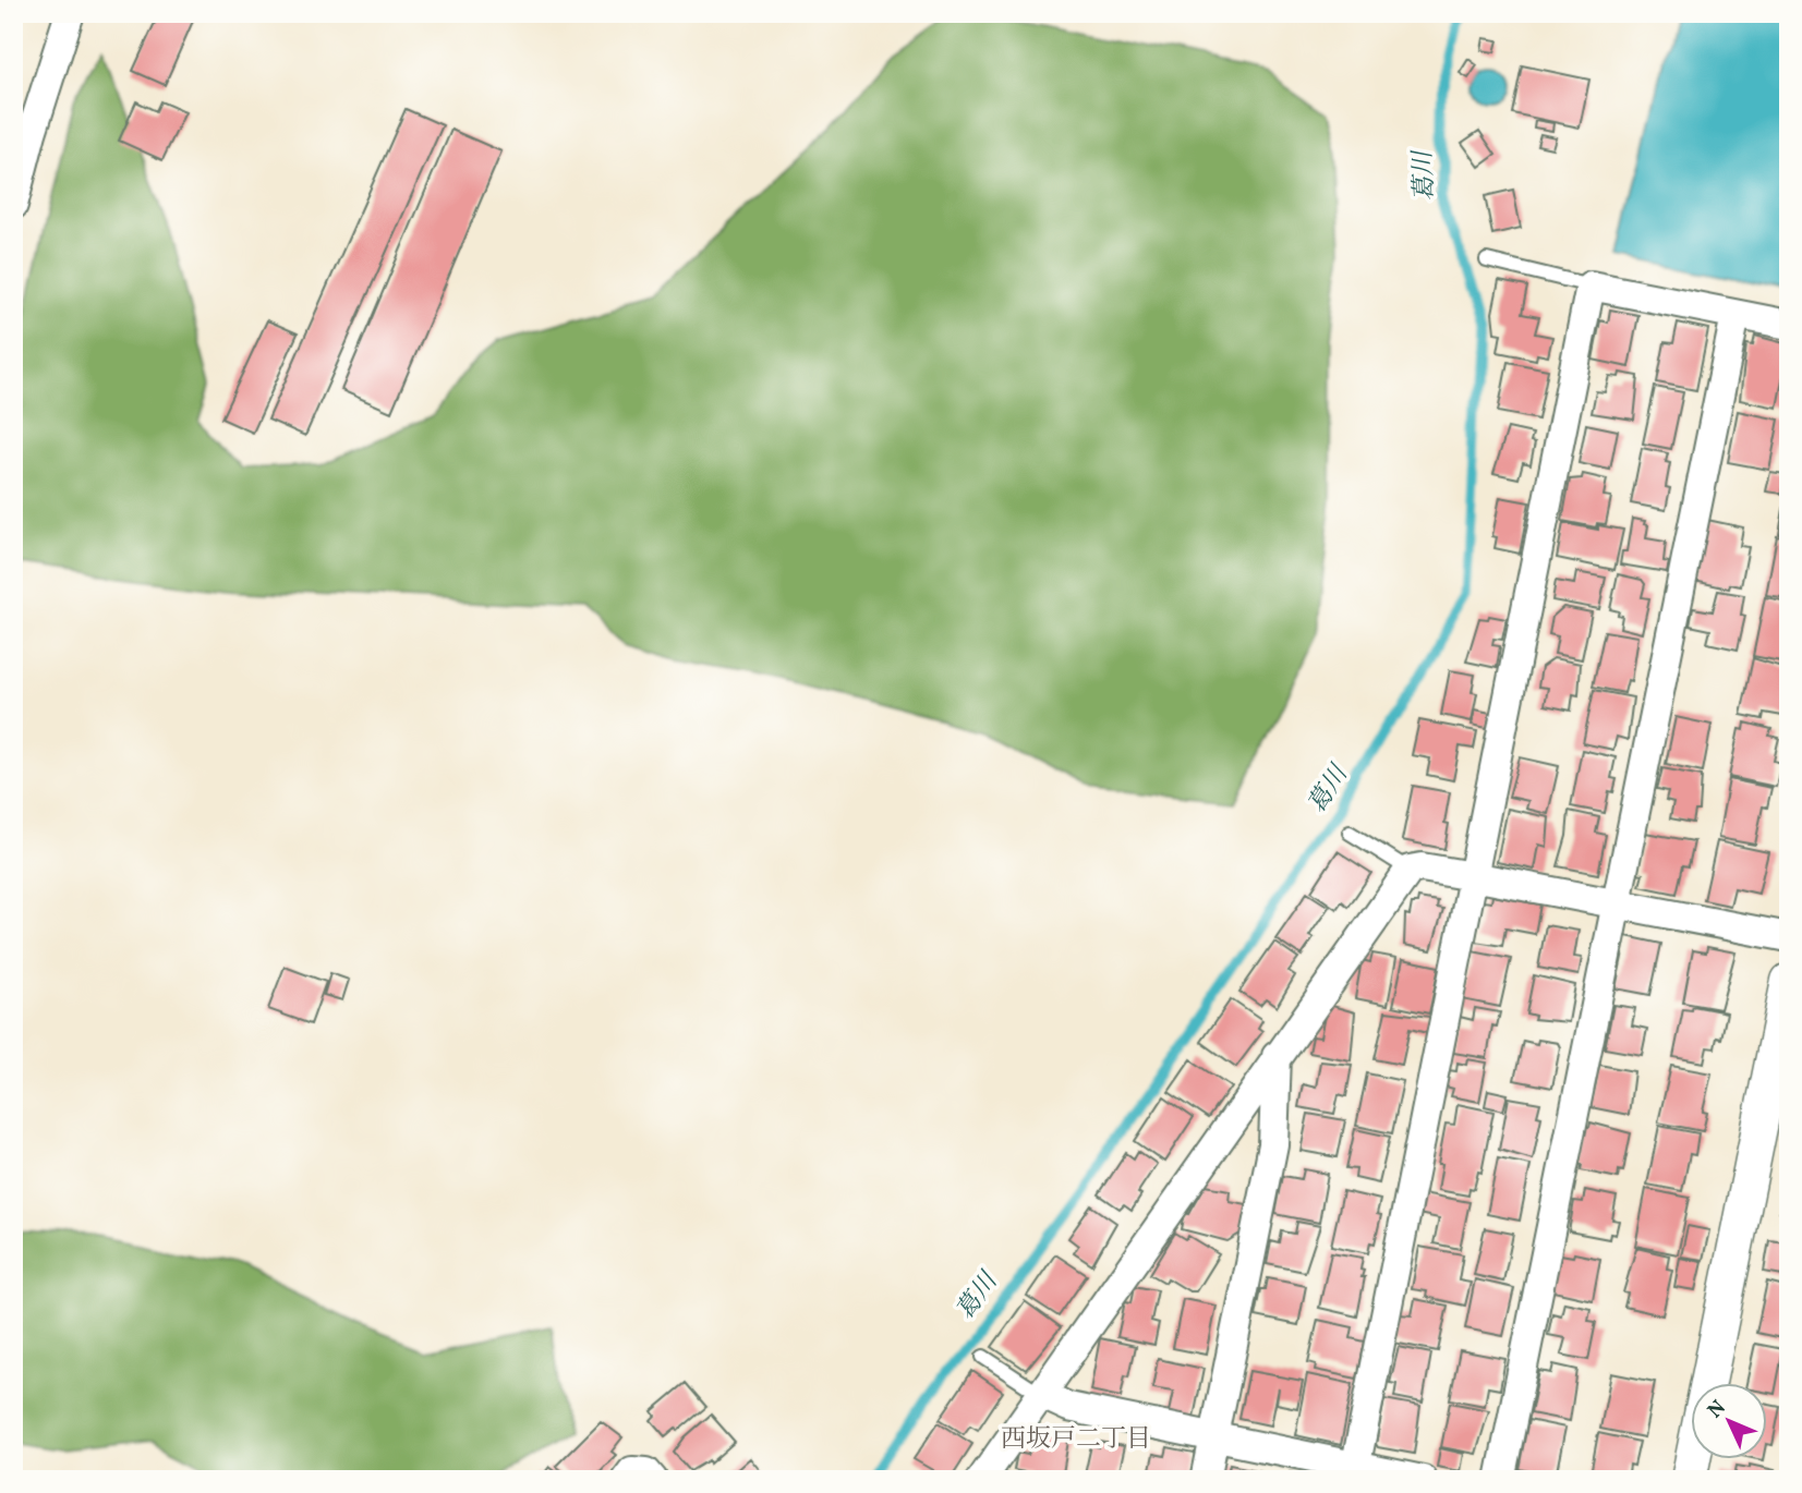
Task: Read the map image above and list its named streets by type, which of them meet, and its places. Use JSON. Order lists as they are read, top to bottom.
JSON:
{
  "districts": ["西坂戸二丁目"],
  "water": ["葛川"],
  "north": "top left"
}
